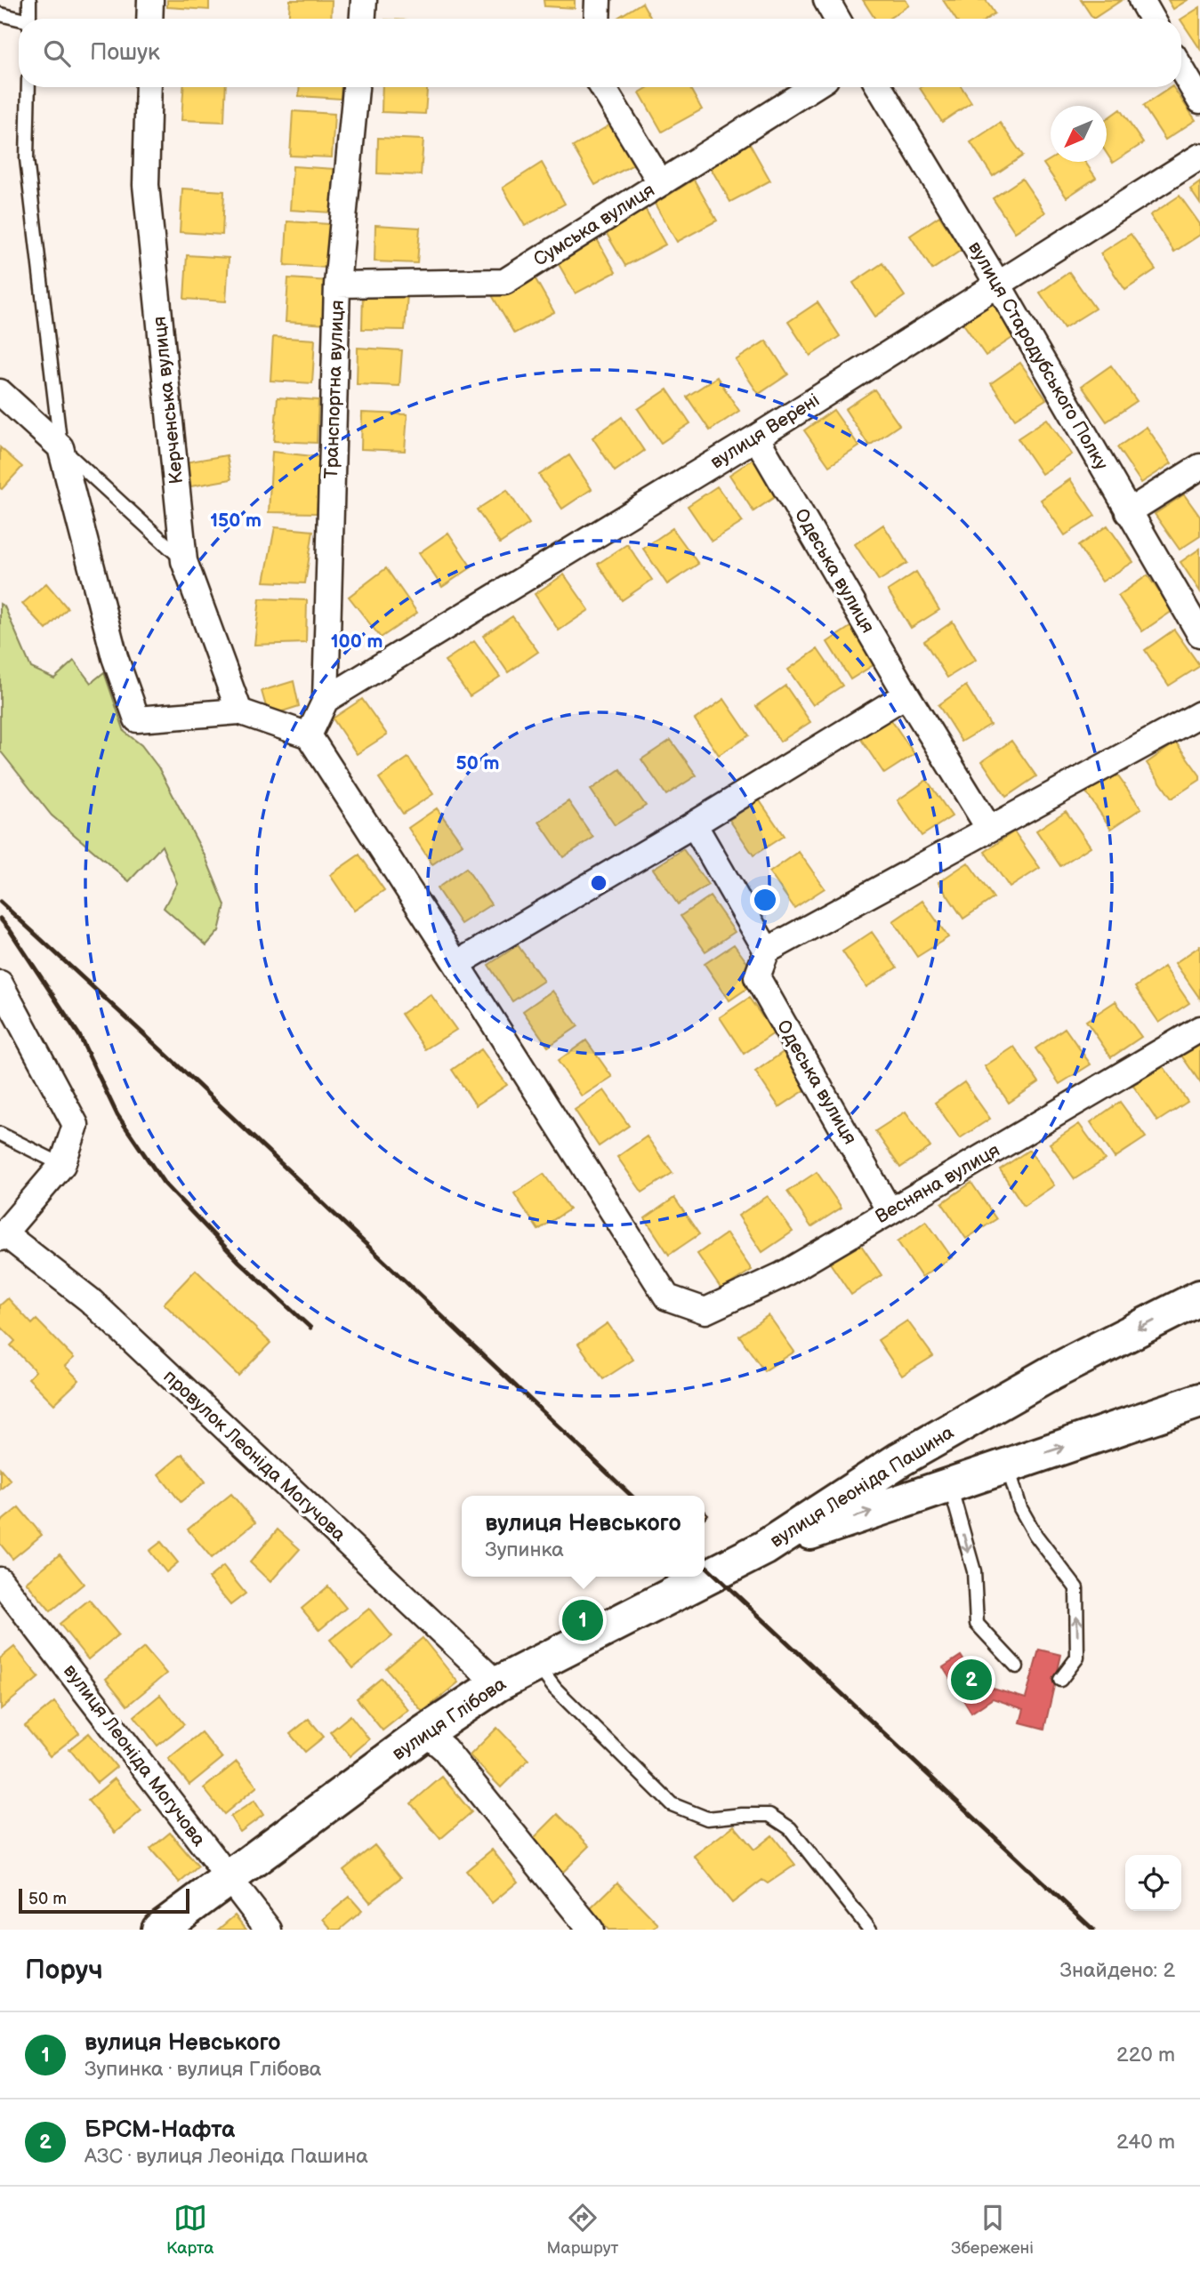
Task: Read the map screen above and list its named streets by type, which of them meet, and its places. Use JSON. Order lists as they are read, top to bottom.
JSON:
{
  "streets": {
    "main road": ["вулиця Леоніда Пашина", "вулиця Глібова"],
    "street": [
      "Сумська вулиця",
      "вулиця Стародубського Полку",
      "Транспортна вулиця",
      "Керченська вулиця",
      "вулиця Верені",
      "Одеська вулиця",
      "Весняна вулиця",
      "провулок Леоніда Могучова",
      "вулиця Леоніда Могучова"
    ]
  },
  "crossings": [
    ["Сумська вулиця", "Транспортна вулиця"],
    ["вулиця Стародубського Полку", "вулиця Верені"],
    ["Транспортна вулиця", "вулиця Верені"],
    ["вулиця Верені", "Одеська вулиця"],
    ["Одеська вулиця", "Весняна вулиця"],
    ["провулок Леоніда Могучова", "вулиця Глібова"],
    ["вулиця Леоніда Пашина", "вулиця Глібова"],
    ["вулиця Глібова", "вулиця Леоніда Могучова"]
  ],
  "scale_bar": "50 m",
  "north": "bottom left",
  "page": {
    "search": "Пошук",
    "popup": ["вулиця Невського", "Зупинка"],
    "pins": ["1", "2"],
    "scale": "50 m",
    "heading": ["Поруч", "Знайдено: 2"],
    "list": [
      {
        "mark": "1",
        "name": "вулиця Невського",
        "note": "Зупинка · вулиця Глібова",
        "value": "220 m"
      },
      {
        "mark": "2",
        "name": "БРСМ-Нафта",
        "note": "АЗС · вулиця Леоніда Пашина",
        "value": "240 m"
      }
    ],
    "nav": ["Карта", "Маршрут", "Збережені"]
  },
  "rings": ["150 m", "100 m", "50 m"]
}
